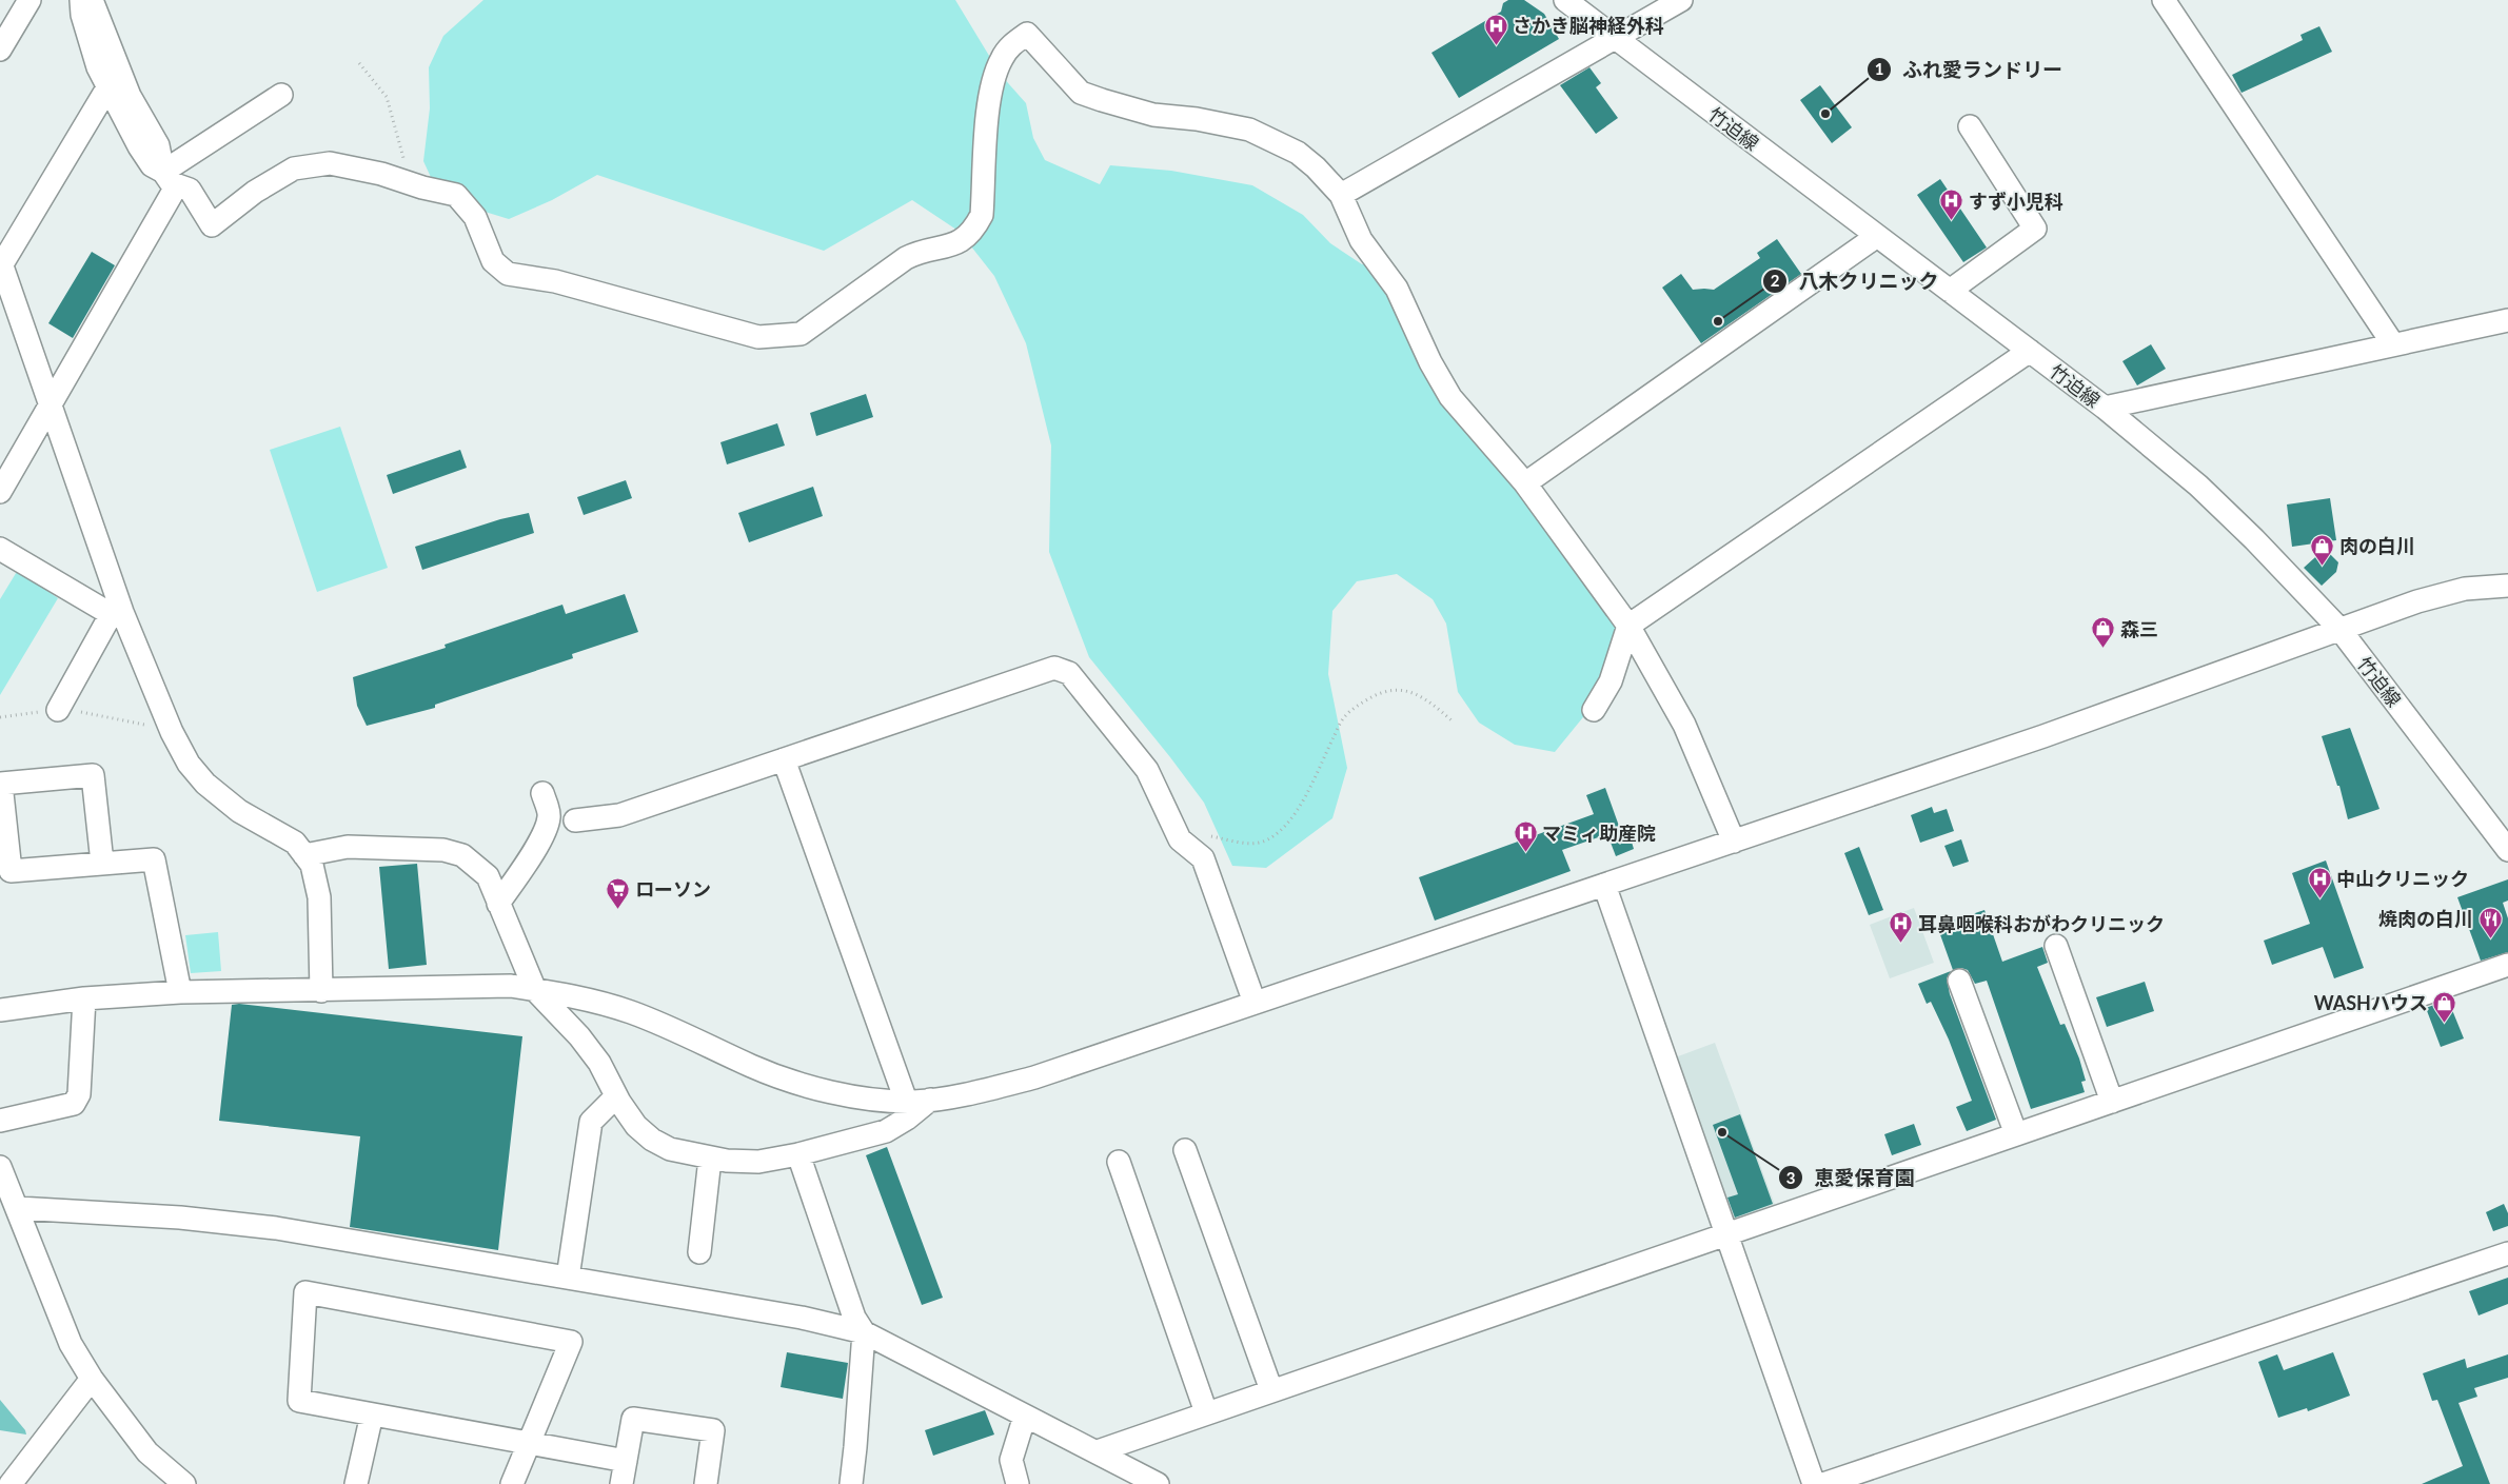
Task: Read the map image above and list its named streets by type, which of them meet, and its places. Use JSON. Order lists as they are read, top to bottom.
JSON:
{
  "streets": {
    "street": ["竹迫線"]
  },
  "places": {
    "hospital": [
      "さかき脳神経外科",
      "すず小児科",
      "マミィ助産院",
      "中山クリニック",
      "耳鼻咽喉科おがわクリニック"
    ],
    "other": ["ふれ愛ランドリー", "八木クリニック", "恵愛保育園"],
    "shop": ["肉の白川", "森三", "WASHハウス"],
    "supermarket": ["ローソン"],
    "restaurant": ["焼肉の白川"]
  }
}
